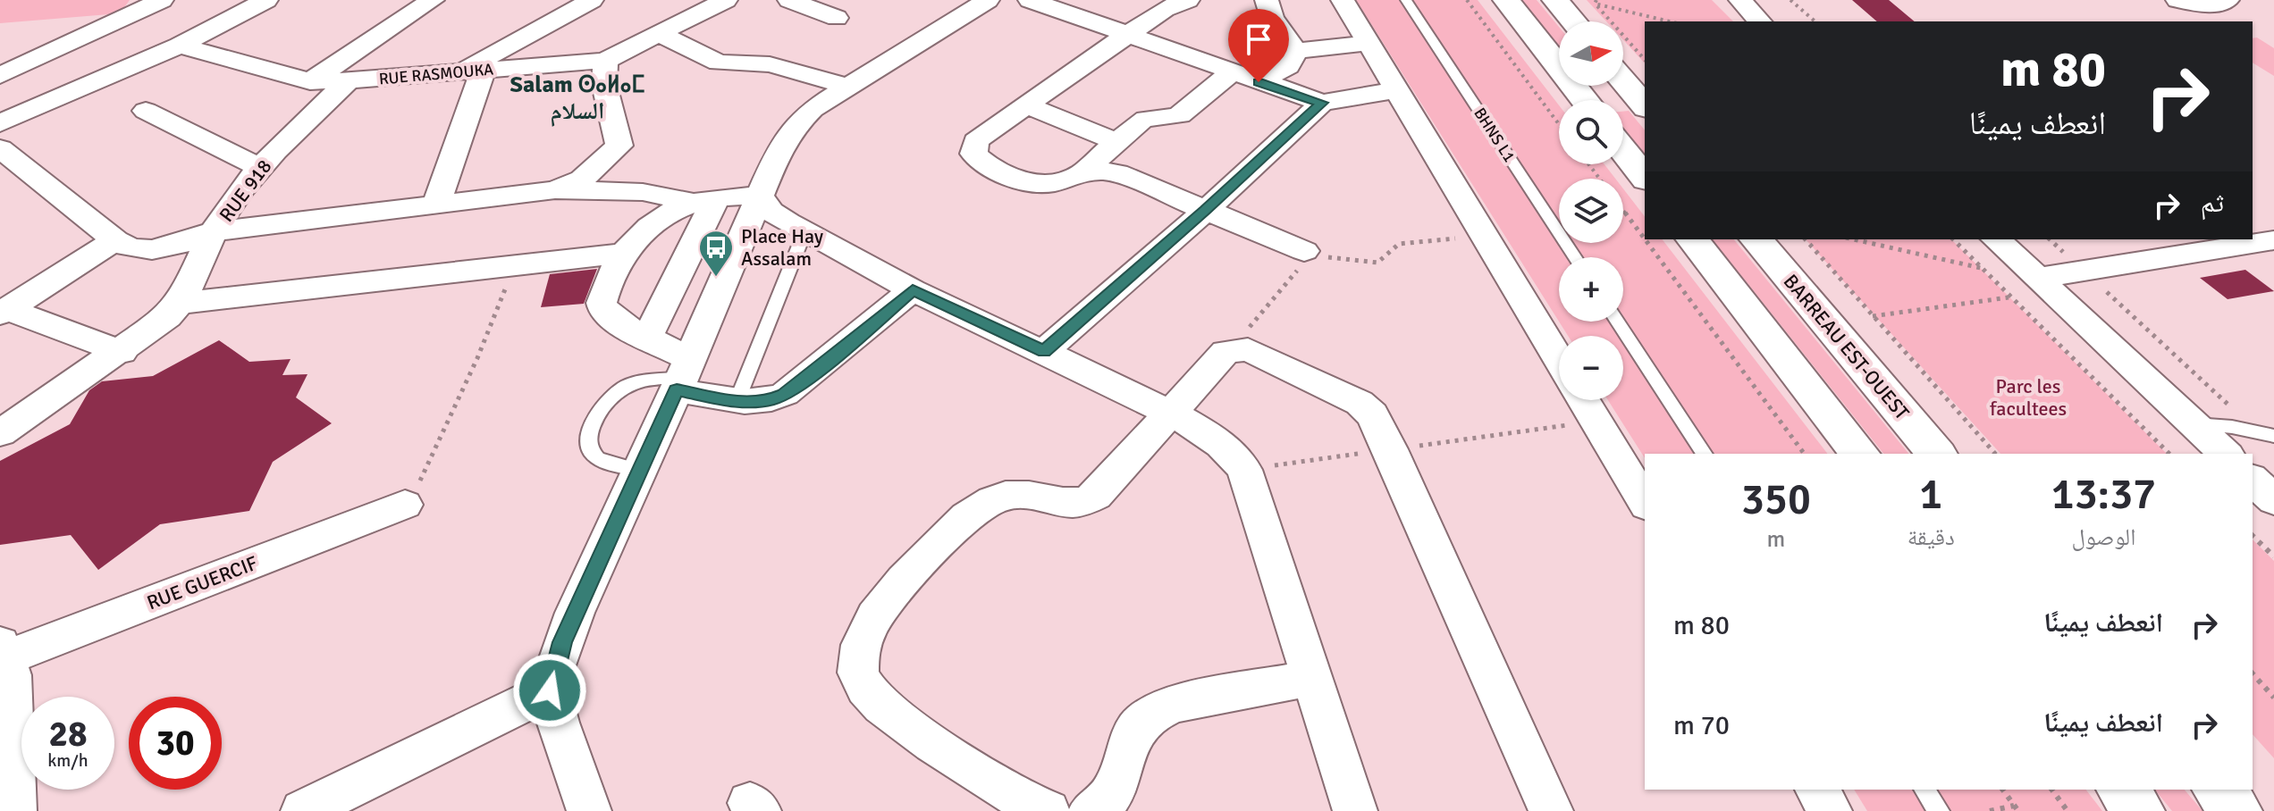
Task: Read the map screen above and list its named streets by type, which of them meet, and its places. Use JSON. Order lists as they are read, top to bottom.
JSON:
{
  "streets": {
    "main road": ["BARREAU EST-OUEST"],
    "street": ["RUE RASMOUKA", "RUE 918", "RUE GUERCIF"],
    "lane": ["BHNS L1"]
  },
  "crossings": [
    ["RUE RASMOUKA", "RUE 918"]
  ],
  "districts": ["Salam ⵙⴰⵍⴰⵎ السلام"],
  "parks": ["Parc les facultees"],
  "places": {
    "bus stop": ["Place Hay Assalam"]
  },
  "north": "right",
  "page": {
    "map_buttons": ["+", "−"],
    "turn": ["80 m", "انعطف يمينًا"],
    "then": "ثم",
    "eta": [
      "13:37",
      "الوصول",
      "1",
      "دقيقة",
      "350",
      "m"
    ],
    "list": [
      {
        "name": "انعطف يمينًا",
        "value": "80 m"
      },
      {
        "name": "انعطف يمينًا",
        "value": "70 m"
      }
    ],
    "speed": "28 km/h",
    "limit": "30"
  }
}
